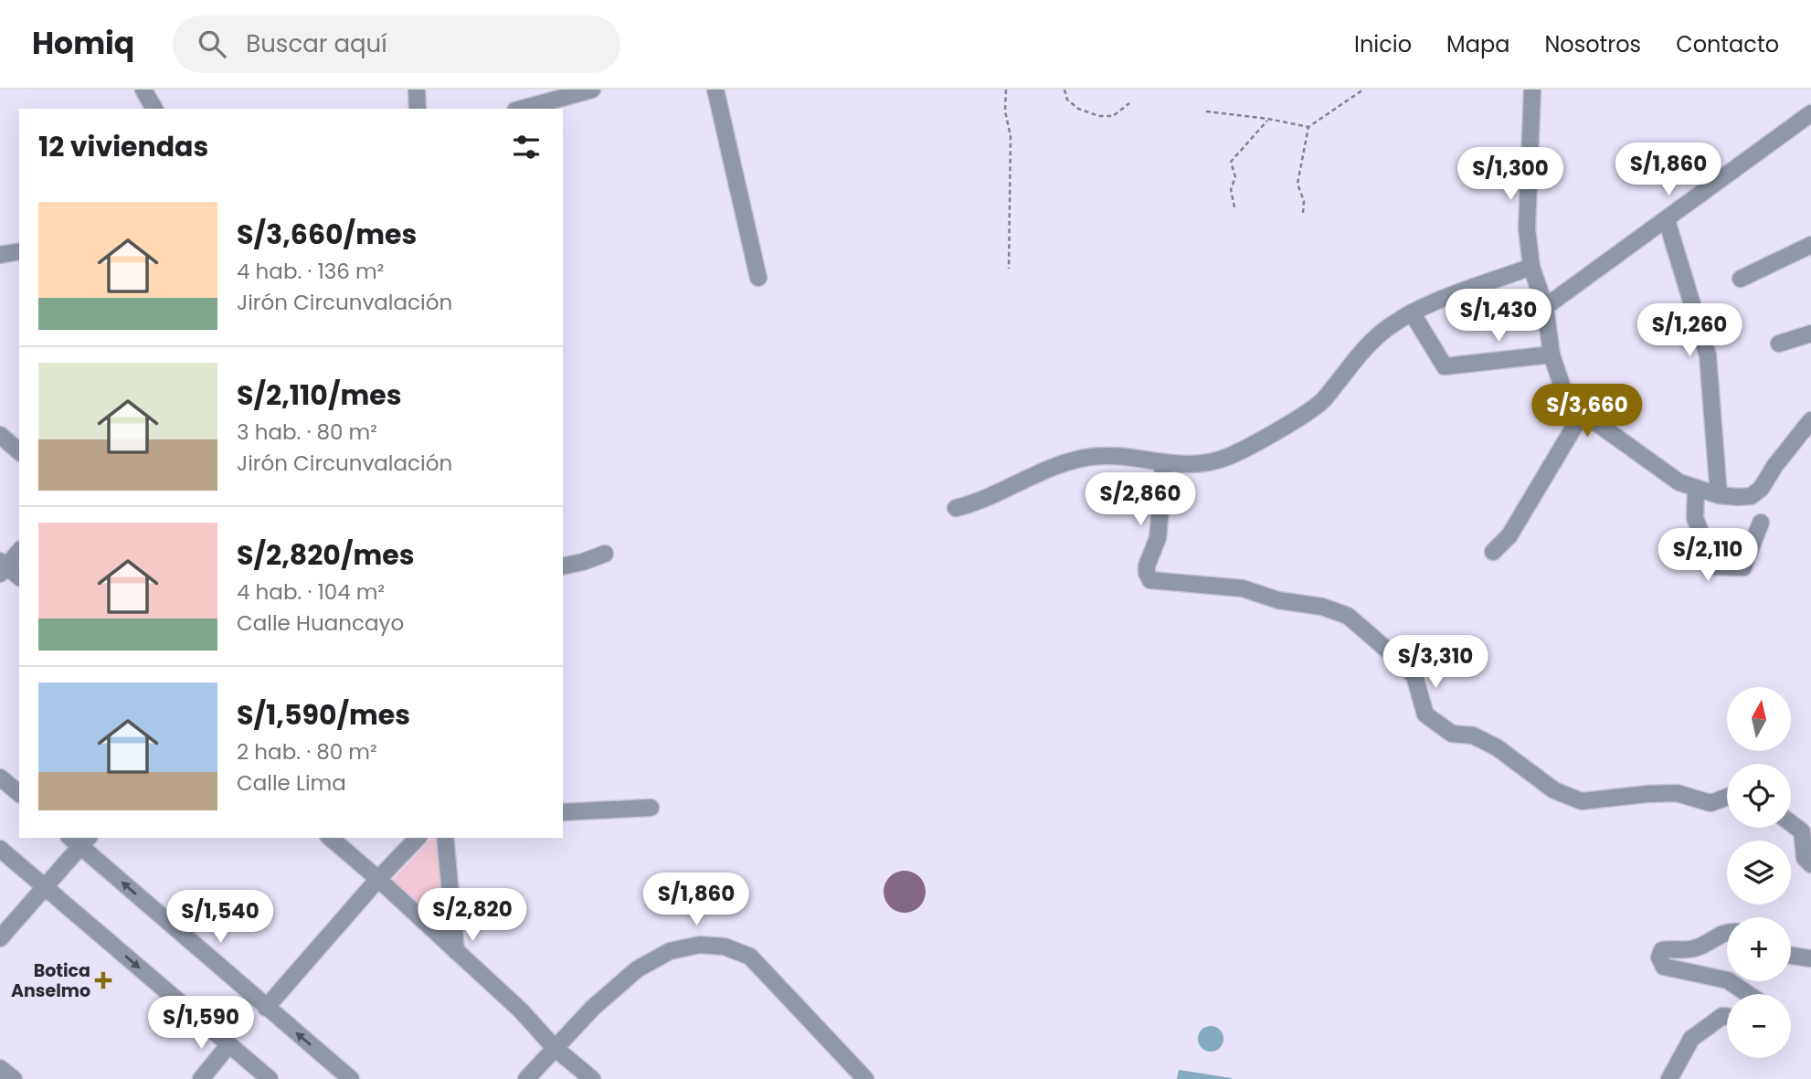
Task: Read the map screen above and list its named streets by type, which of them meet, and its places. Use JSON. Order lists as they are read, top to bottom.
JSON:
{
  "places": {
    "health": ["Botica Anselmo"]
  },
  "north": "top",
  "page": {
    "header": "Homiq",
    "search": "Buscar aquí",
    "nav": [
      "Inicio",
      "Mapa",
      "Nosotros",
      "Contacto"
    ],
    "heading": "12 viviendas",
    "price": [
      "S/1,860",
      "S/1,300",
      "S/1,430",
      "S/1,260",
      "S/3,660",
      "S/2,860",
      "S/2,110",
      "S/3,310",
      "S/1,860",
      "S/2,820",
      "S/1,540",
      "S/1,590"
    ],
    "list": [
      {
        "name": "S/3,660/mes",
        "note": "4 hab. · 136 m² · Jirón Circunvalación"
      },
      {
        "name": "S/2,110/mes",
        "note": "3 hab. · 80 m² · Jirón Circunvalación"
      },
      {
        "name": "S/2,820/mes",
        "note": "4 hab. · 104 m² · Calle Huancayo"
      },
      {
        "name": "S/1,590/mes",
        "note": "2 hab. · 80 m² · Calle Lima"
      }
    ],
    "map_buttons": ["+", "−"]
  }
}
